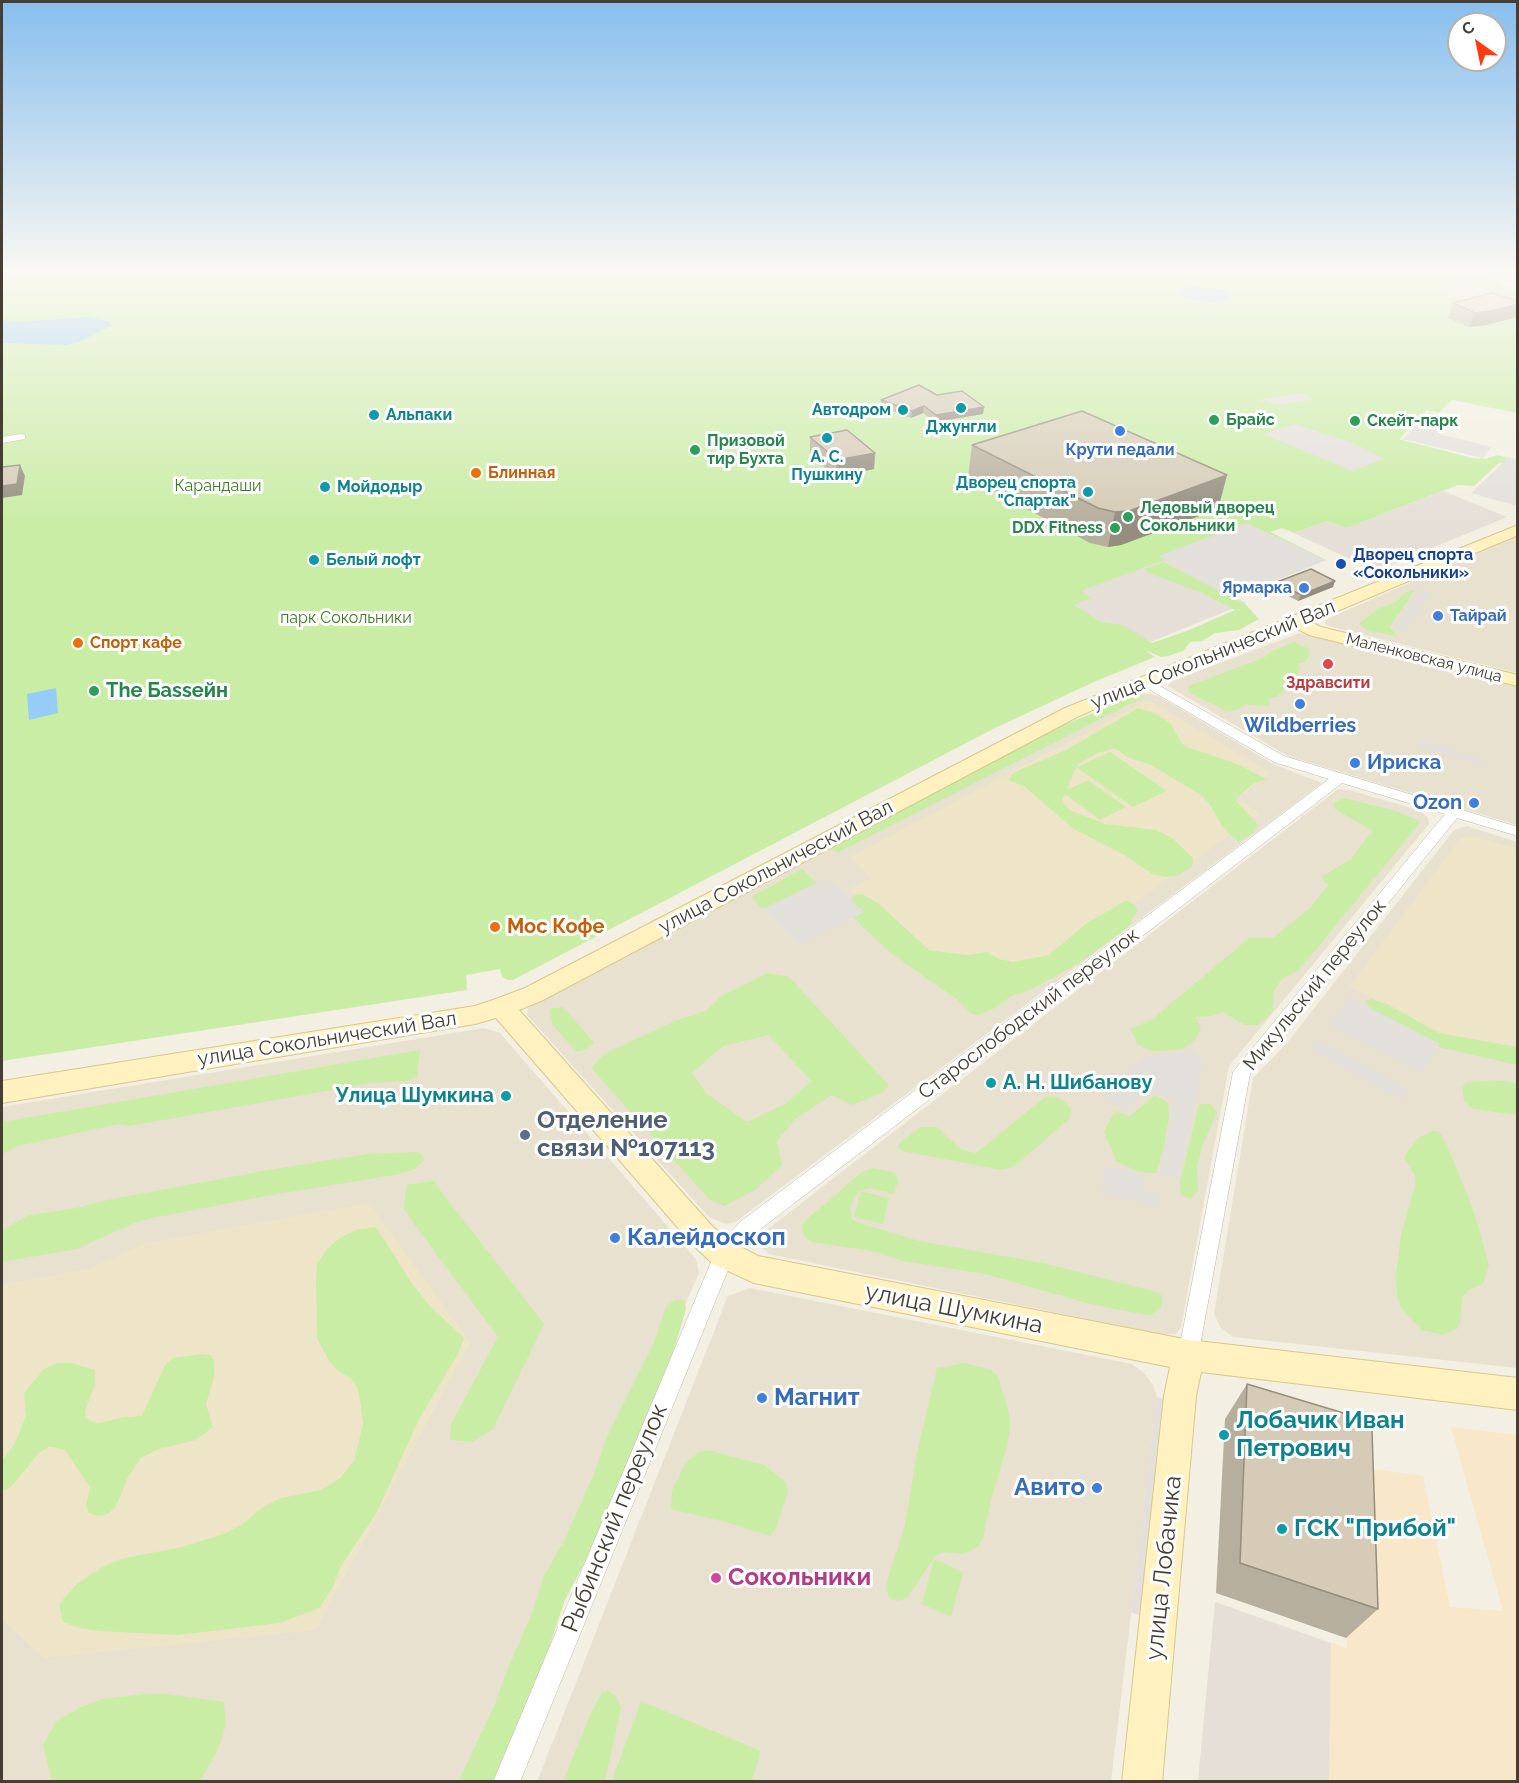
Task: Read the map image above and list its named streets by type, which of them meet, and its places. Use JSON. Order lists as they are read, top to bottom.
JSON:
{
  "streets": {
    "main road": [
      "улица Сокольнический Вал",
      "Маленковская улица",
      "улица Шумкина",
      "улица Лобачика"
    ],
    "street": ["Микульский переулок", "Старослободский переулок", "Рыбинский переулок"]
  },
  "crossings": [
    ["улица Сокольнический Вал", "Маленковская улица"],
    ["улица Сокольнический Вал", "улица Шумкина"],
    ["Микульский переулок", "улица Шумкина"],
    ["Микульский переулок", "улица Лобачика"],
    ["Старослободский переулок", "улица Шумкина"],
    ["Старослободский переулок", "Рыбинский переулок"],
    ["улица Шумкина", "Рыбинский переулок"],
    ["улица Шумкина", "улица Лобачика"]
  ],
  "parks": ["Карандаши", "парк Сокольники"],
  "places": [
    "Джунгли",
    "Автодром",
    "Альпаки",
    "Брайс",
    "Скейт-парк",
    "Крути педали",
    "А. С. Пушкину",
    "Призовой тир Бухта",
    "Блинная",
    "Мойдодыр",
    "Дворец спорта \"Спартак\"",
    "Ледовый дворец Сокольники",
    "DDX Fitness",
    "Белый лофт",
    "Дворец спорта «Сокольники»",
    "Ярмарка",
    "Тайрай",
    "Спорт кафе",
    "Здравсити",
    "The Баssейн",
    "Wildberries",
    "Ириска",
    "Ozon",
    "Мос Кофе",
    "А. Н. Шибанову",
    "Улица Шумкина",
    "Отделение связи №107113",
    "Калейдоскоп",
    "Магнит",
    "Лобачик Иван Петрович",
    "Авито",
    "ГСК \"Прибой\"",
    "Сокольники"
  ],
  "north": "top left"
}
